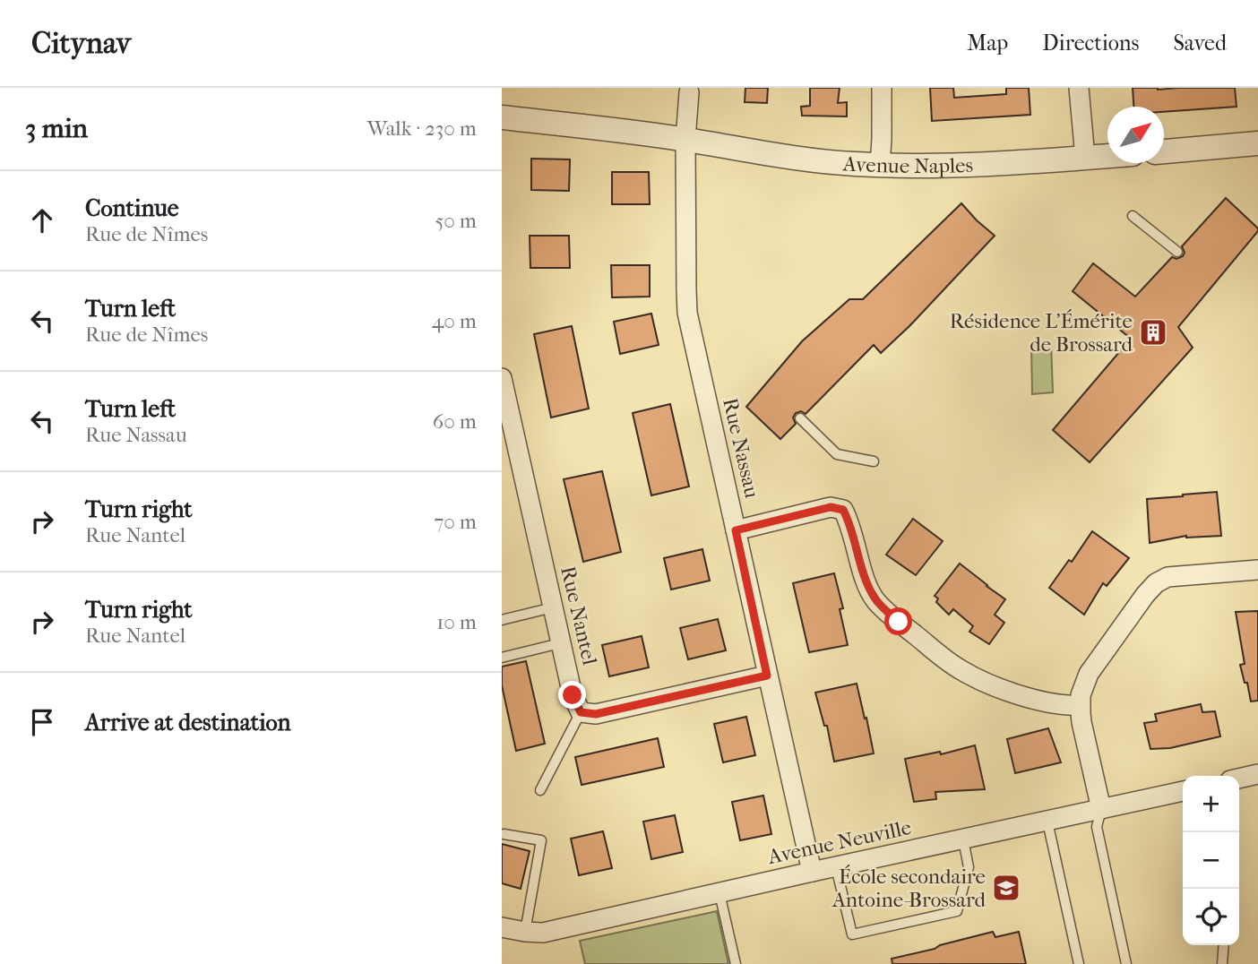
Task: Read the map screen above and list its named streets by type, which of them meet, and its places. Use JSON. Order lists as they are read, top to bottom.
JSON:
{
  "streets": {
    "street": [
      "Avenue Naples",
      "Rue Nassau",
      "Rue Nantel",
      "Avenue Neuville"
    ]
  },
  "crossings": [
    ["Avenue Naples", "Rue Nassau"],
    ["Rue Nassau", "Avenue Neuville"]
  ],
  "places": {
    "building": ["Résidence L'Émérite de Brossard"],
    "school or university": ["École secondaire Antoine-Brossard"]
  },
  "north": "top right",
  "page": {
    "header": "Citynav",
    "nav": ["Map", "Directions", "Saved"],
    "heading": ["3 min", "Walk · 230 m"],
    "list": [
      ["Continue", "Rue de Nîmes", "50 m"],
      ["Turn left", "Rue de Nîmes", "40 m"],
      ["Turn left", "Rue Nassau", "60 m"],
      ["Turn right", "Rue Nantel", "70 m"],
      ["Turn right", "Rue Nantel", "10 m"],
      "Arrive at destination"
    ],
    "map_buttons": ["+", "−"]
  }
}
